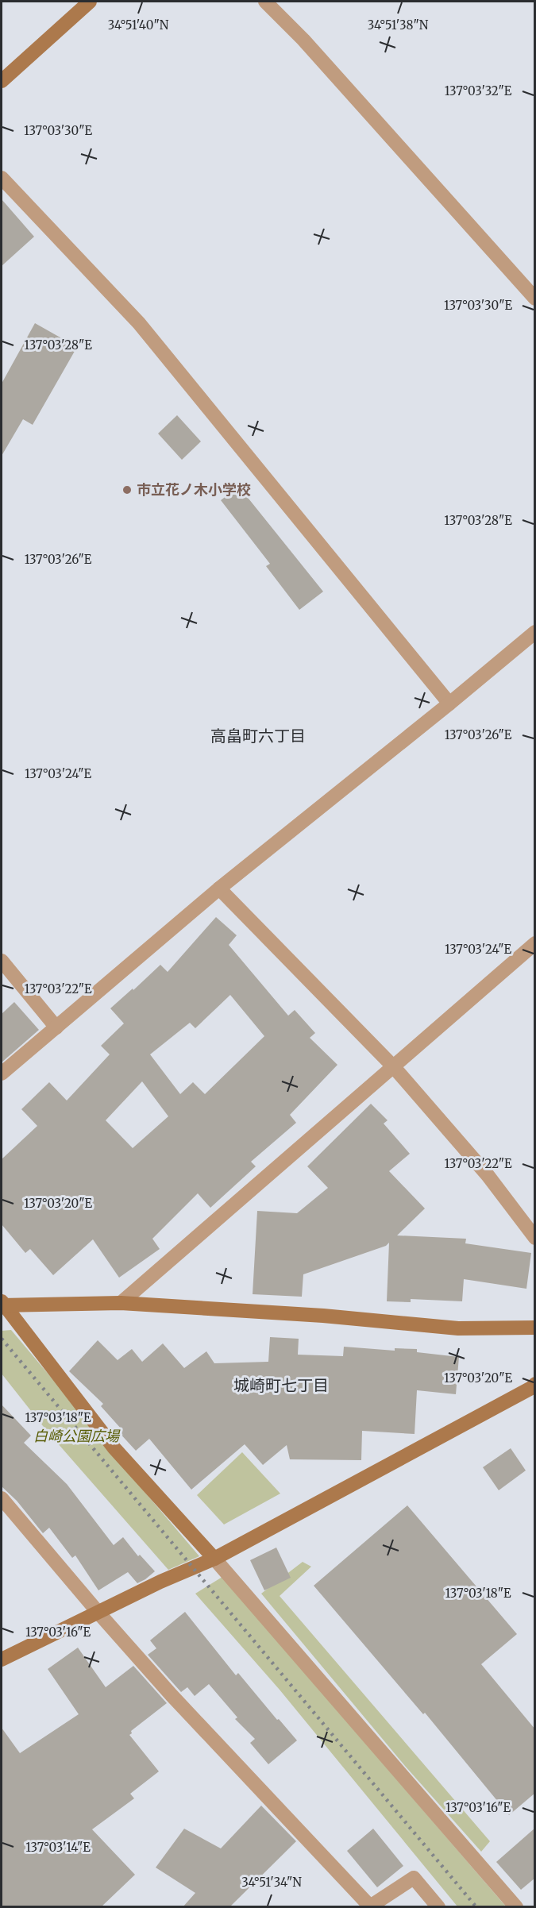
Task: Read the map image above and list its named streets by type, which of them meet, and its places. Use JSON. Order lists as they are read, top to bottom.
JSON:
{
  "districts": ["高畠町六丁目", "城崎町七丁目"],
  "parks": ["白崎公園広場"],
  "places": ["市立花ノ木小学校"],
  "coordinates": [
    "34°51'40\"N",
    "34°51'38\"N",
    "137°03'32\"E",
    "137°03'30\"E",
    "137°03'28\"E",
    "137°03'26\"E",
    "137°03'24\"E",
    "137°03'22\"E",
    "137°03'20\"E",
    "137°03'18\"E",
    "137°03'16\"E",
    "137°03'14\"E",
    "34°51'34\"N"
  ]
}
